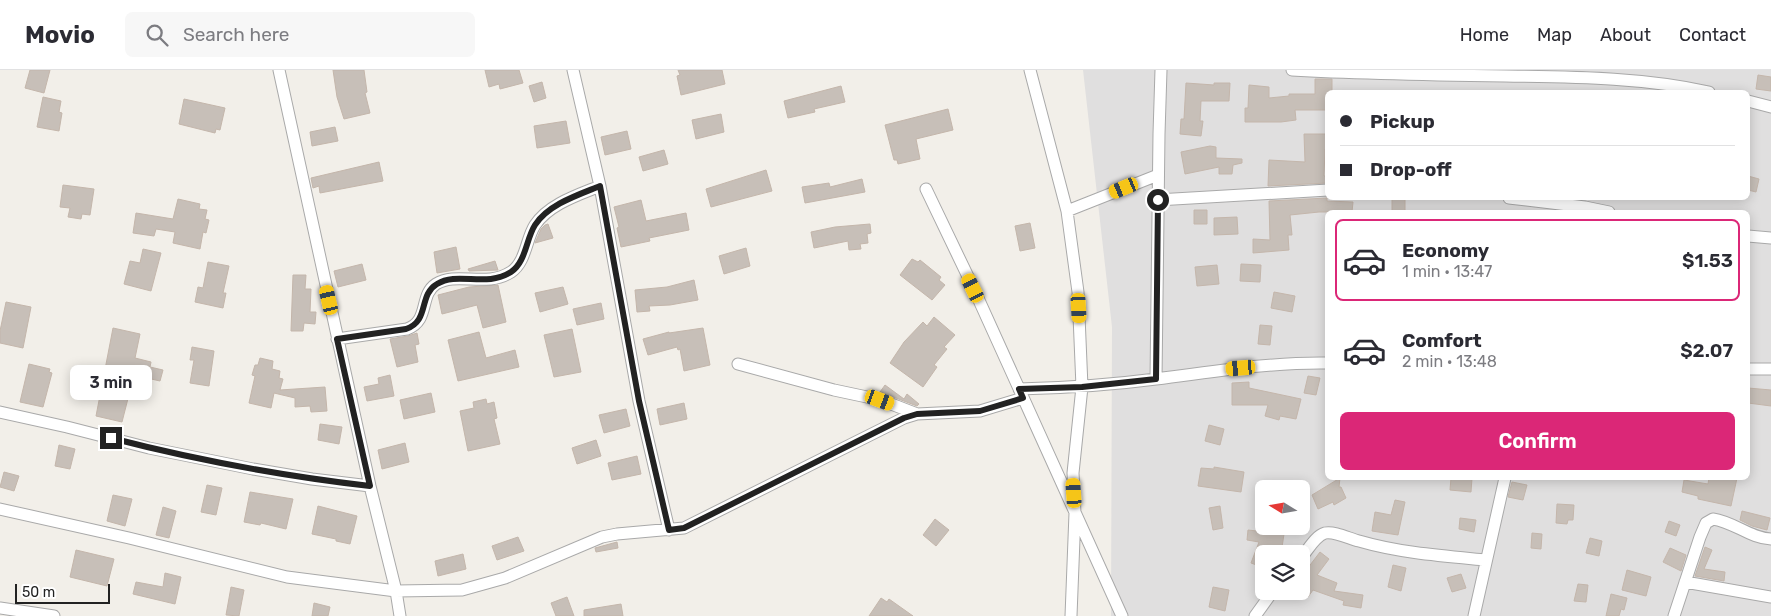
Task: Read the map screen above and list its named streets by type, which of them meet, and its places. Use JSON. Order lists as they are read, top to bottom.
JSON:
{
  "scale_bar": "50 m",
  "north": "left",
  "page": {
    "header": "Movio",
    "search": "Search here",
    "nav": [
      "Home",
      "Map",
      "About",
      "Contact"
    ],
    "banner": ["Pickup", "Drop-off"],
    "list": [
      {
        "name": "Economy",
        "note": "1 min · 13:47",
        "value": "$1.53"
      },
      {
        "name": "Comfort",
        "note": "2 min · 13:48",
        "value": "$2.07"
      }
    ],
    "bubble": "3 min",
    "buttons": "Confirm",
    "scale": "50 m"
  }
}
